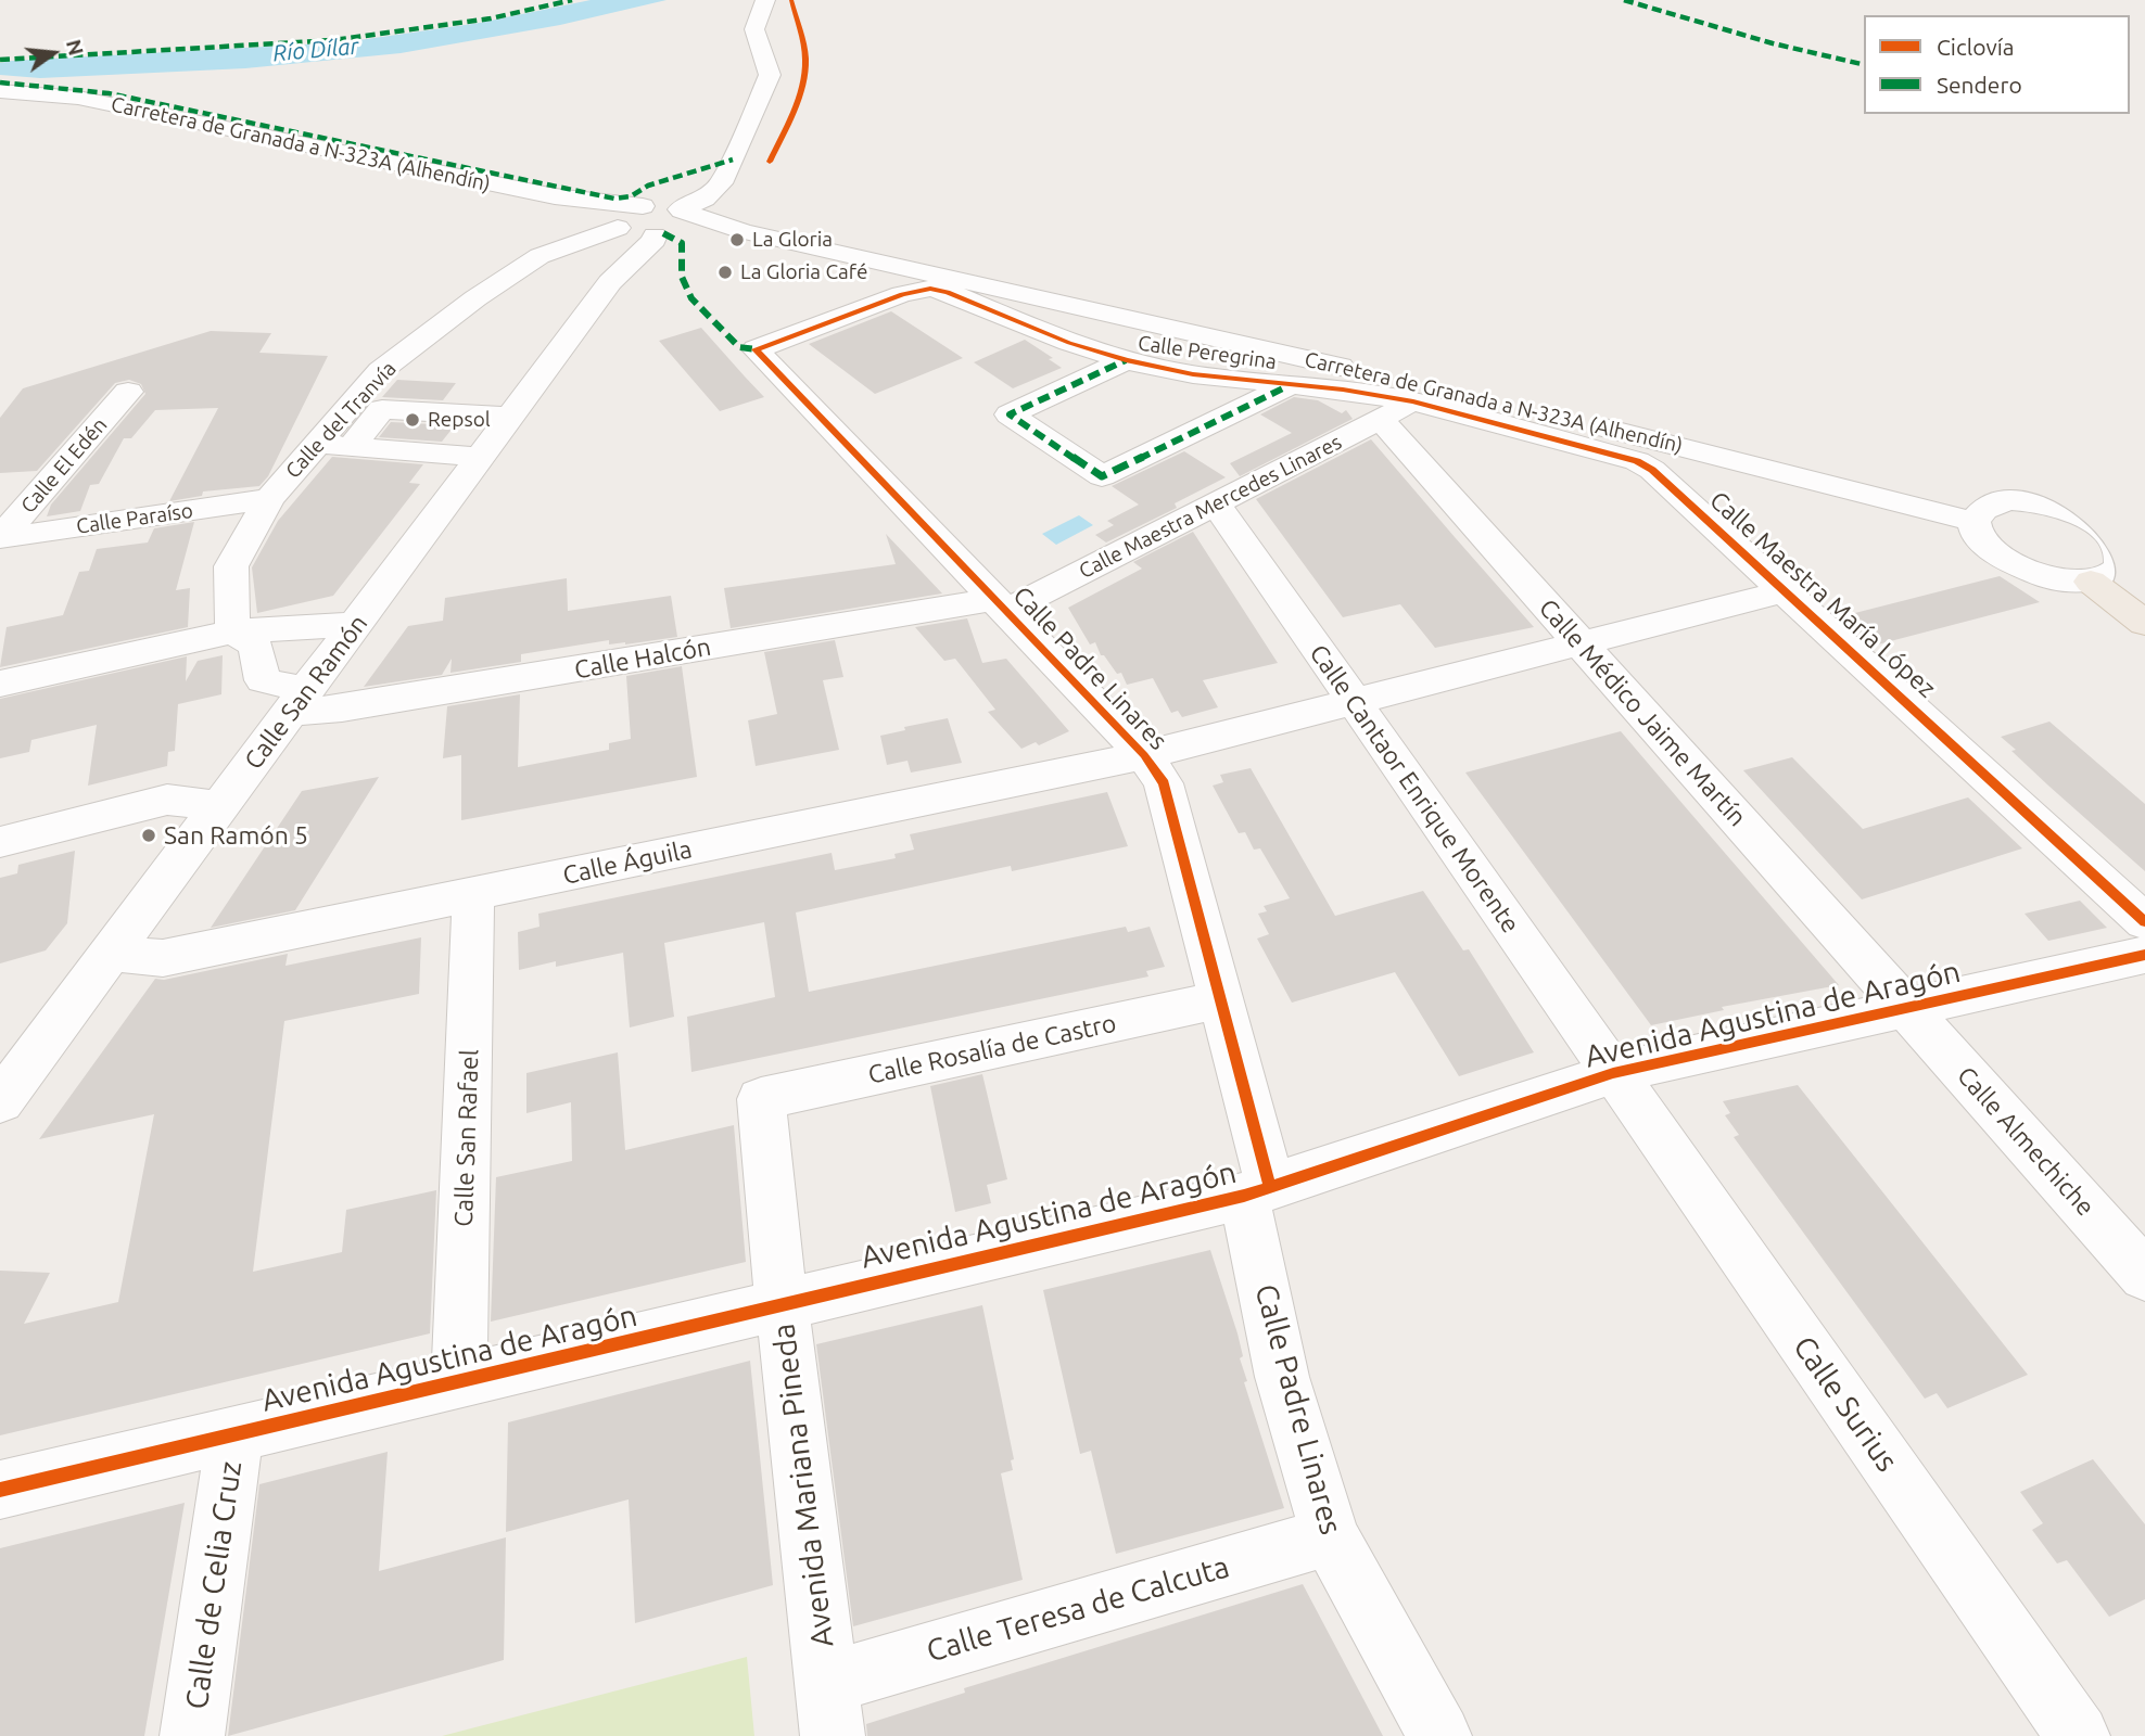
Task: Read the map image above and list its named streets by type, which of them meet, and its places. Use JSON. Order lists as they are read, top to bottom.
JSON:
{
  "streets": {
    "street": [
      "Carretera de Granada a N-323A (Alhendín)",
      "Calle Peregrina",
      "Calle del Tranvía",
      "Calle El Edén",
      "Calle Maestra Mercedes Linares",
      "Calle Paraíso",
      "Calle Maestra María López",
      "Calle Halcón",
      "Calle Padre Linares",
      "Calle San Ramón",
      "Calle Médico Jaime Martín",
      "Calle Cantaor Enrique Morente",
      "Calle Águila",
      "Avenida Agustina de Aragón",
      "Calle Rosalía de Castro",
      "Calle San Rafael",
      "Calle Almechiche",
      "Calle Surius",
      "Avenida Mariana Pineda",
      "Calle de Celia Cruz",
      "Calle Teresa de Calcuta"
    ]
  },
  "crossings": [
    ["Carretera de Granada a N-323A (Alhendín)", "Calle del Tranvía"],
    ["Carretera de Granada a N-323A (Alhendín)", "Calle San Ramón"],
    ["Calle Peregrina", "Calle Maestra Mercedes Linares"],
    ["Calle Peregrina", "Calle Maestra María López"],
    ["Calle Peregrina", "Calle Padre Linares"],
    ["Calle del Tranvía", "Calle Paraíso"],
    ["Calle del Tranvía", "Calle Halcón"],
    ["Calle del Tranvía", "Calle San Ramón"],
    ["Calle El Edén", "Calle Paraíso"],
    ["Calle Maestra Mercedes Linares", "Calle Maestra María López"],
    ["Calle Maestra Mercedes Linares", "Calle Halcón"],
    ["Calle Maestra Mercedes Linares", "Calle Padre Linares"],
    ["Calle Maestra Mercedes Linares", "Calle Médico Jaime Martín"],
    ["Calle Maestra Mercedes Linares", "Calle Cantaor Enrique Morente"],
    ["Calle Maestra María López", "Calle Águila"],
    ["Calle Halcón", "Calle Padre Linares"],
    ["Calle Halcón", "Calle San Ramón"],
    ["Calle Padre Linares", "Calle Águila"],
    ["Calle Padre Linares", "Avenida Agustina de Aragón"],
    ["Calle Padre Linares", "Calle Rosalía de Castro"],
    ["Calle Padre Linares", "Calle Teresa de Calcuta"],
    ["Calle San Ramón", "Calle Águila"],
    ["Calle Médico Jaime Martín", "Calle Águila"],
    ["Calle Médico Jaime Martín", "Avenida Agustina de Aragón"],
    ["Calle Médico Jaime Martín", "Calle Almechiche"],
    ["Calle Cantaor Enrique Morente", "Calle Águila"],
    ["Calle Cantaor Enrique Morente", "Avenida Agustina de Aragón"],
    ["Calle Cantaor Enrique Morente", "Calle Surius"],
    ["Calle Águila", "Calle San Rafael"],
    ["Avenida Agustina de Aragón", "Calle San Rafael"],
    ["Avenida Agustina de Aragón", "Calle Almechiche"],
    ["Avenida Agustina de Aragón", "Calle Surius"],
    ["Avenida Agustina de Aragón", "Avenida Mariana Pineda"],
    ["Avenida Agustina de Aragón", "Calle de Celia Cruz"],
    ["Calle Rosalía de Castro", "Avenida Mariana Pineda"],
    ["Avenida Mariana Pineda", "Calle Teresa de Calcuta"]
  ],
  "water": ["Río Dílar"],
  "places": [
    "La Gloria",
    "La Gloria Café",
    "Repsol",
    "San Ramón 5"
  ],
  "legend": ["Ciclovía", "Sendero"],
  "north": "right"
}
